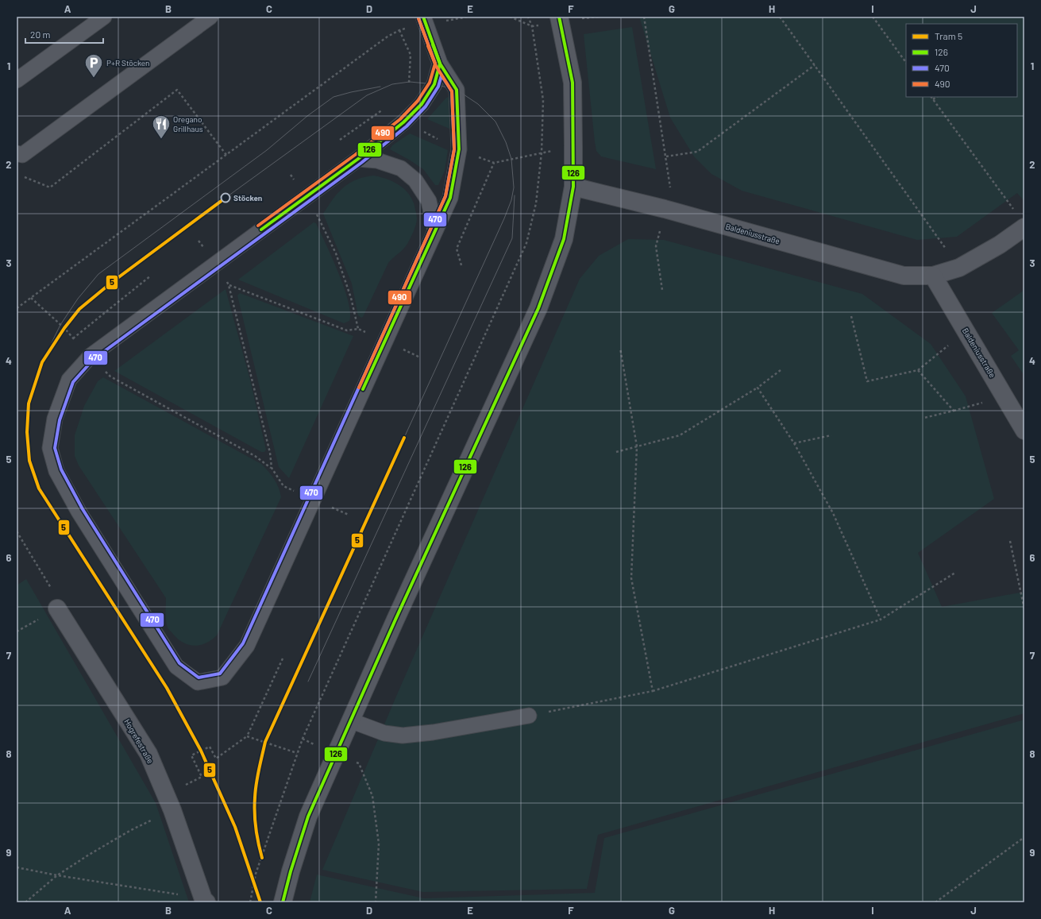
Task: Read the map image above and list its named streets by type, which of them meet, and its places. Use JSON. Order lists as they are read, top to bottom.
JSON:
{
  "streets": {
    "street": ["Baldeniusstraße", "Hogrefestraße"]
  },
  "places": {
    "parking": ["P+R Stöcken"],
    "restaurant": ["Oregano Grillhaus"],
    "other": ["Stöcken"]
  },
  "lines": [
    "transit line 126",
    "transit line 470",
    "transit line 490",
    "tram line 5"
  ],
  "legend": [
    "Tram 5",
    "126",
    "470",
    "490"
  ],
  "scale_bar": "20 m",
  "grid": {
    "columns": [
      "A",
      "B",
      "C",
      "D",
      "E",
      "F",
      "G",
      "H",
      "I",
      "J"
    ],
    "rows": [
      "1",
      "2",
      "3",
      "4",
      "5",
      "6",
      "7",
      "8",
      "9"
    ]
  }
}
